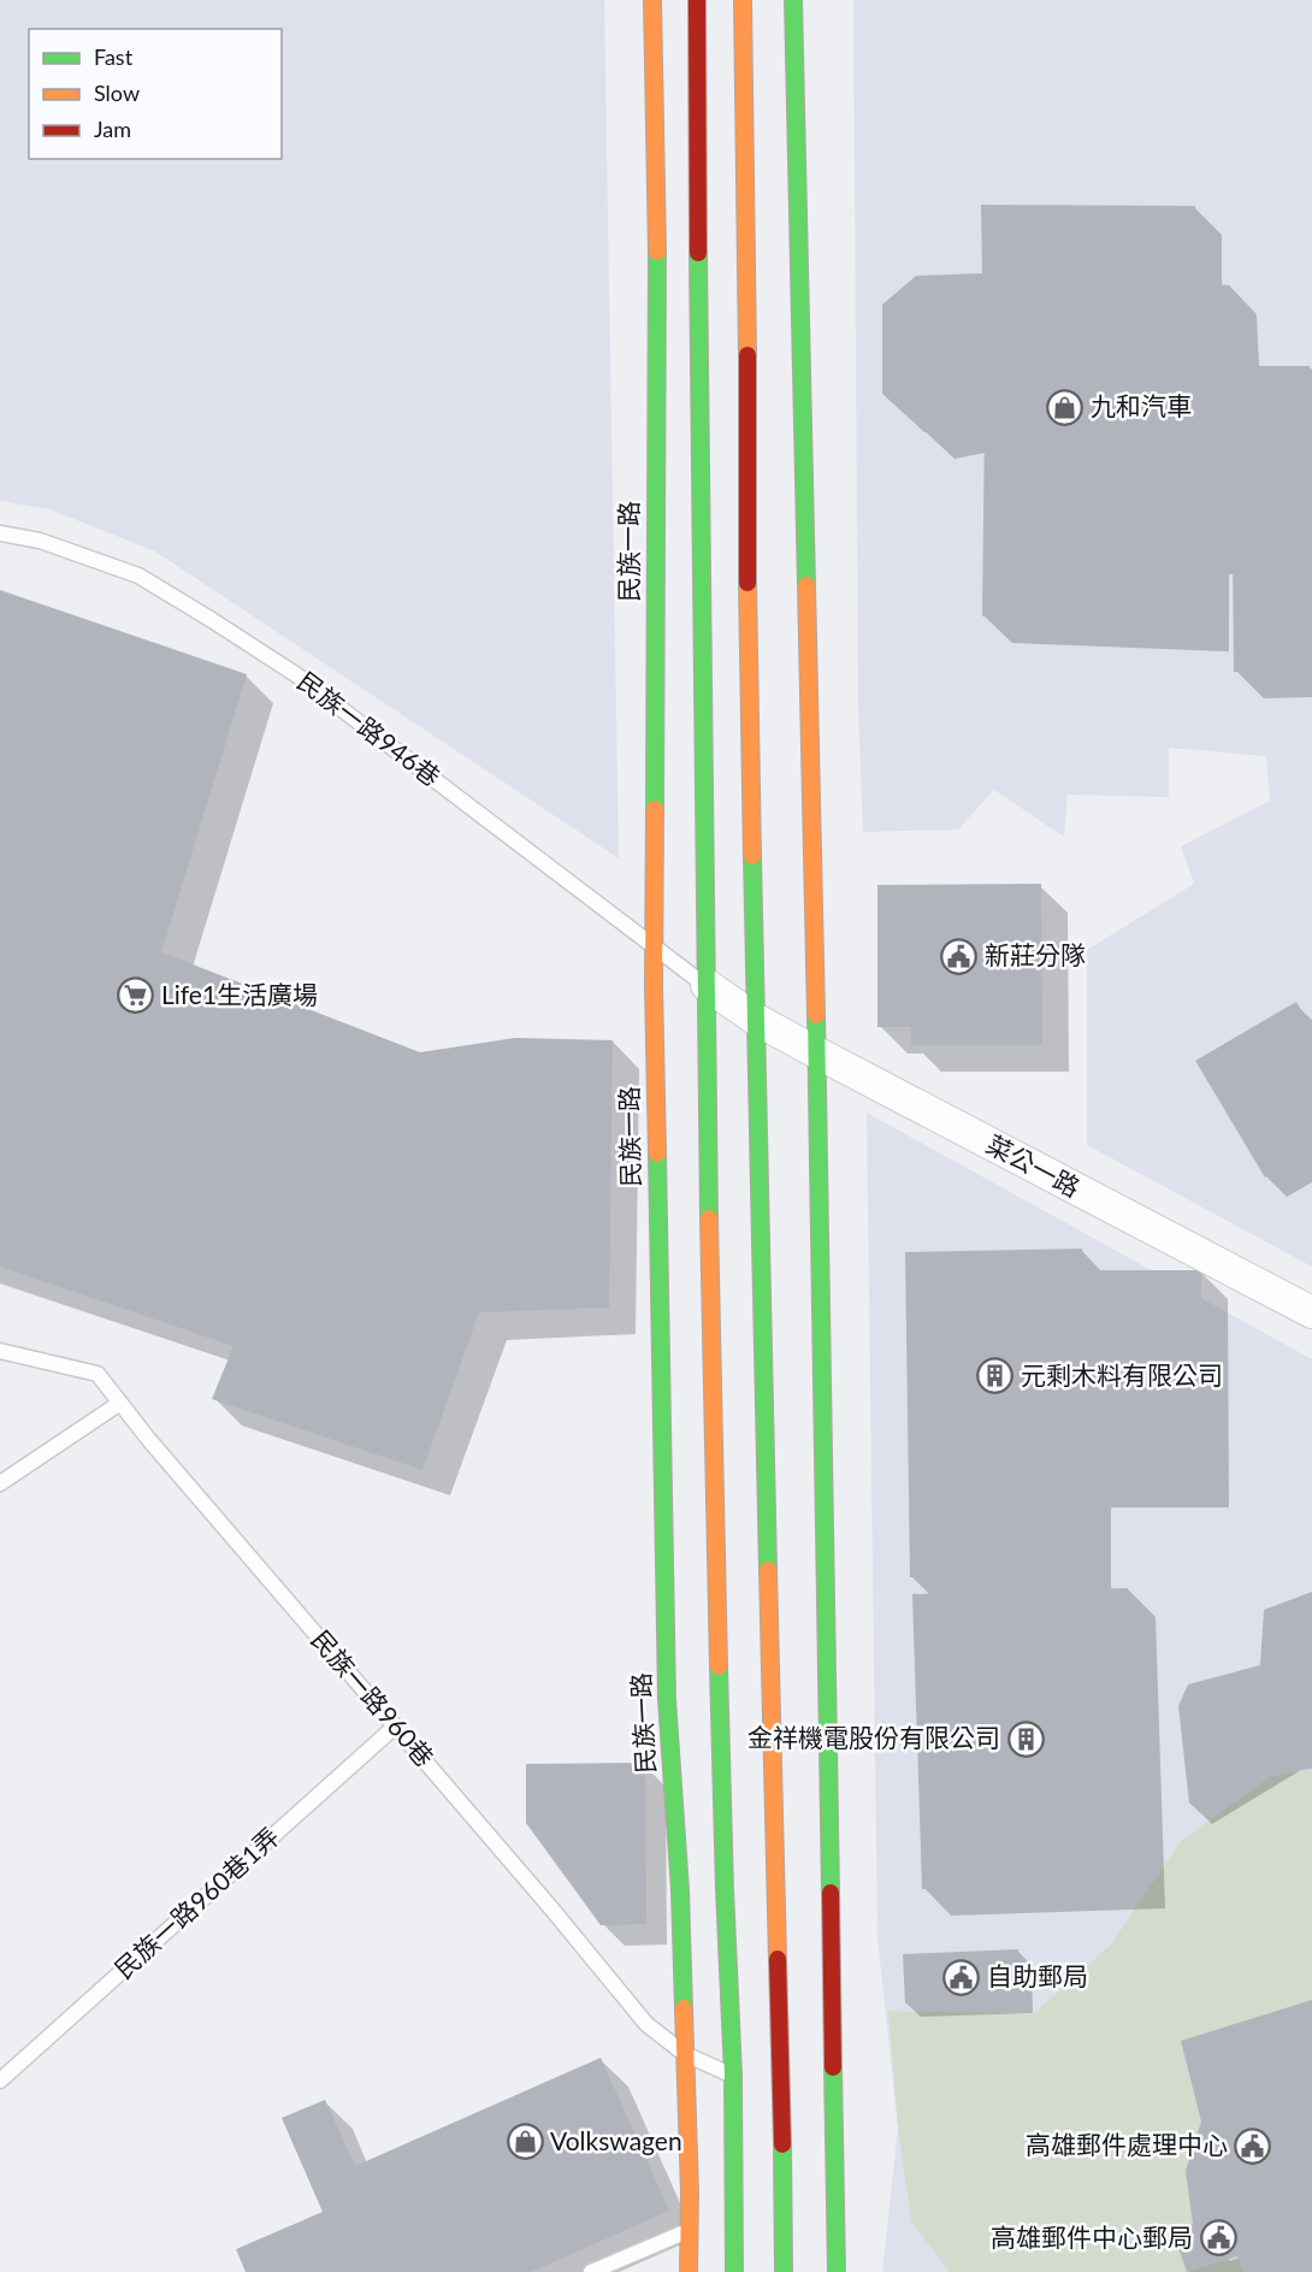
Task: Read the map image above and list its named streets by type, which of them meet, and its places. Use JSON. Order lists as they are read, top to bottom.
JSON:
{
  "streets": {
    "main road": ["民族一路"],
    "street": ["菜公一路"],
    "lane": ["民族一路946巷", "民族一路960巷", "民族一路960巷1弄"]
  },
  "crossings": [
    ["民族一路", "民族一路946巷"],
    ["民族一路", "菜公一路"],
    ["民族一路", "民族一路960巷"],
    ["民族一路946巷", "菜公一路"],
    ["民族一路960巷", "民族一路960巷1弄"]
  ],
  "places": {
    "shop": ["九和汽車", "Volkswagen"],
    "public building": [
      "新莊分隊",
      "自助郵局",
      "高雄郵件處理中心",
      "高雄郵件中心郵局"
    ],
    "supermarket": ["Life1生活廣場"],
    "building": ["元剩木料有限公司", "金祥機電股份有限公司"]
  },
  "legend": ["Fast", "Slow", "Jam"]
}
